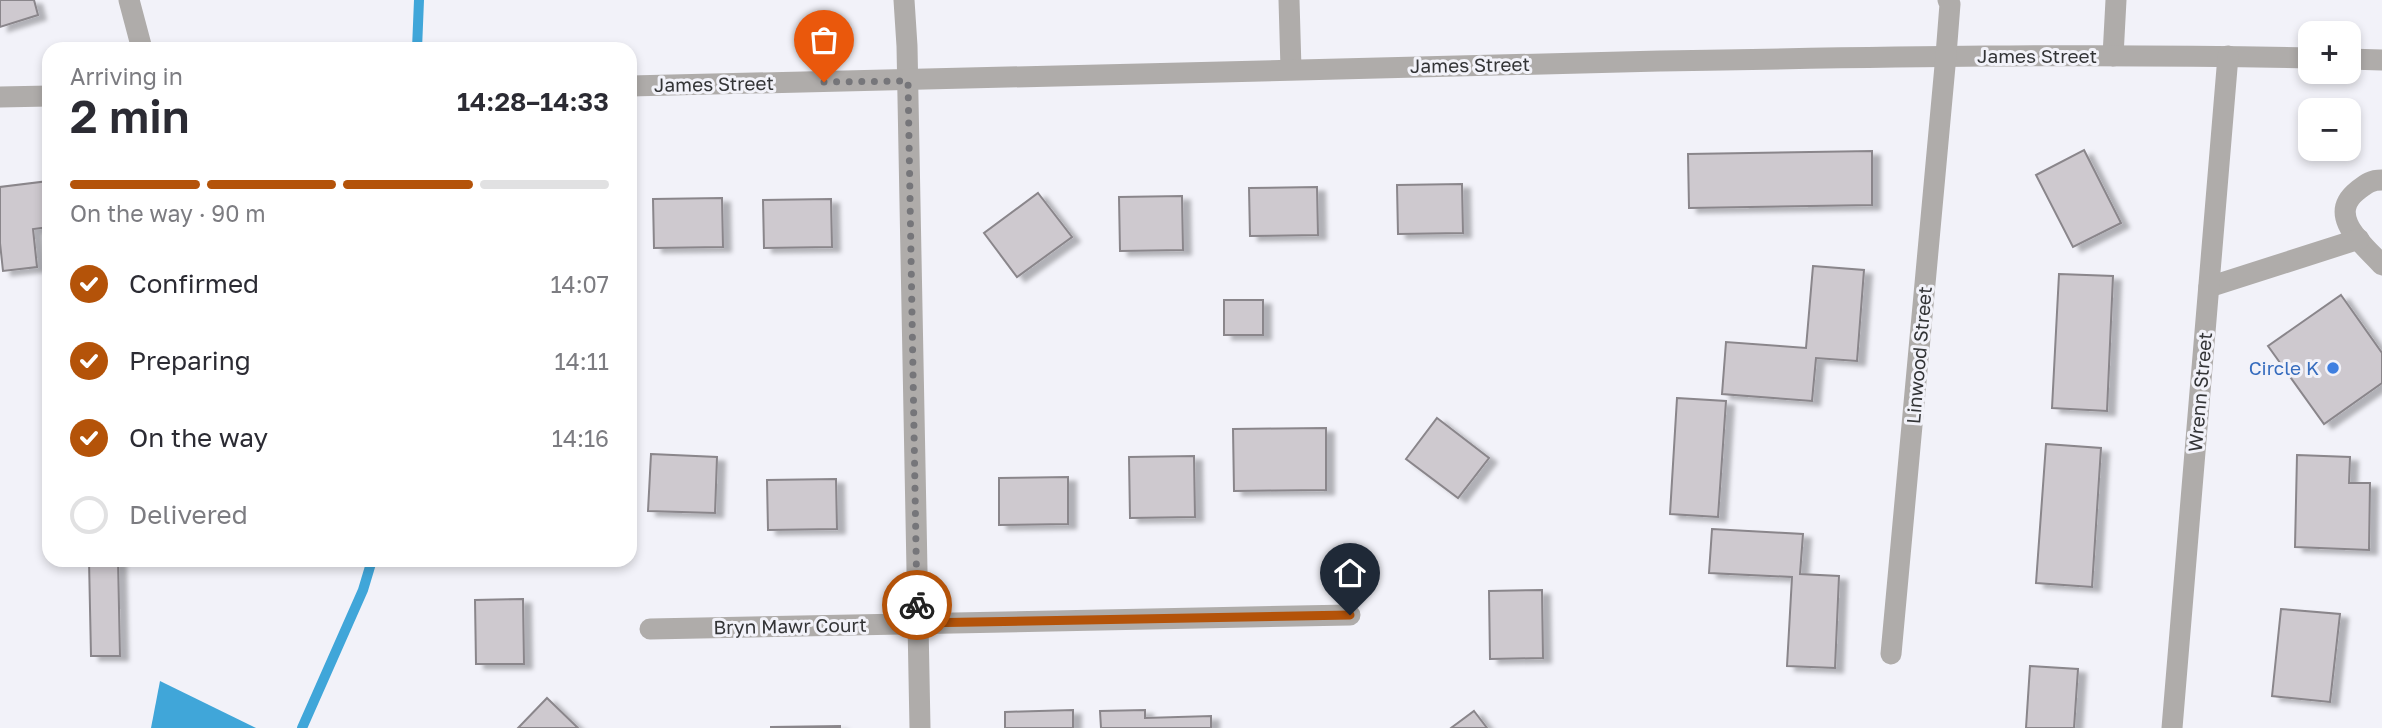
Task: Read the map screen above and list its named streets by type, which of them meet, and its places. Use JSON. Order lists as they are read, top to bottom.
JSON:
{
  "streets": {
    "street": [
      "James Street",
      "Linwood Street",
      "Wrenn Street",
      "Bryn Mawr Court"
    ]
  },
  "crossings": [
    ["James Street", "Linwood Street"],
    ["James Street", "Wrenn Street"]
  ],
  "places": ["Circle K"],
  "page": {
    "map_buttons": ["+", "−"],
    "heading": ["2 min", "Arriving in", "14:28–14:33"],
    "bar": "On the way · 90 m",
    "list": [
      ["Confirmed", "14:07"],
      ["Preparing", "14:11"],
      ["On the way", "14:16"],
      "Delivered"
    ]
  }
}
